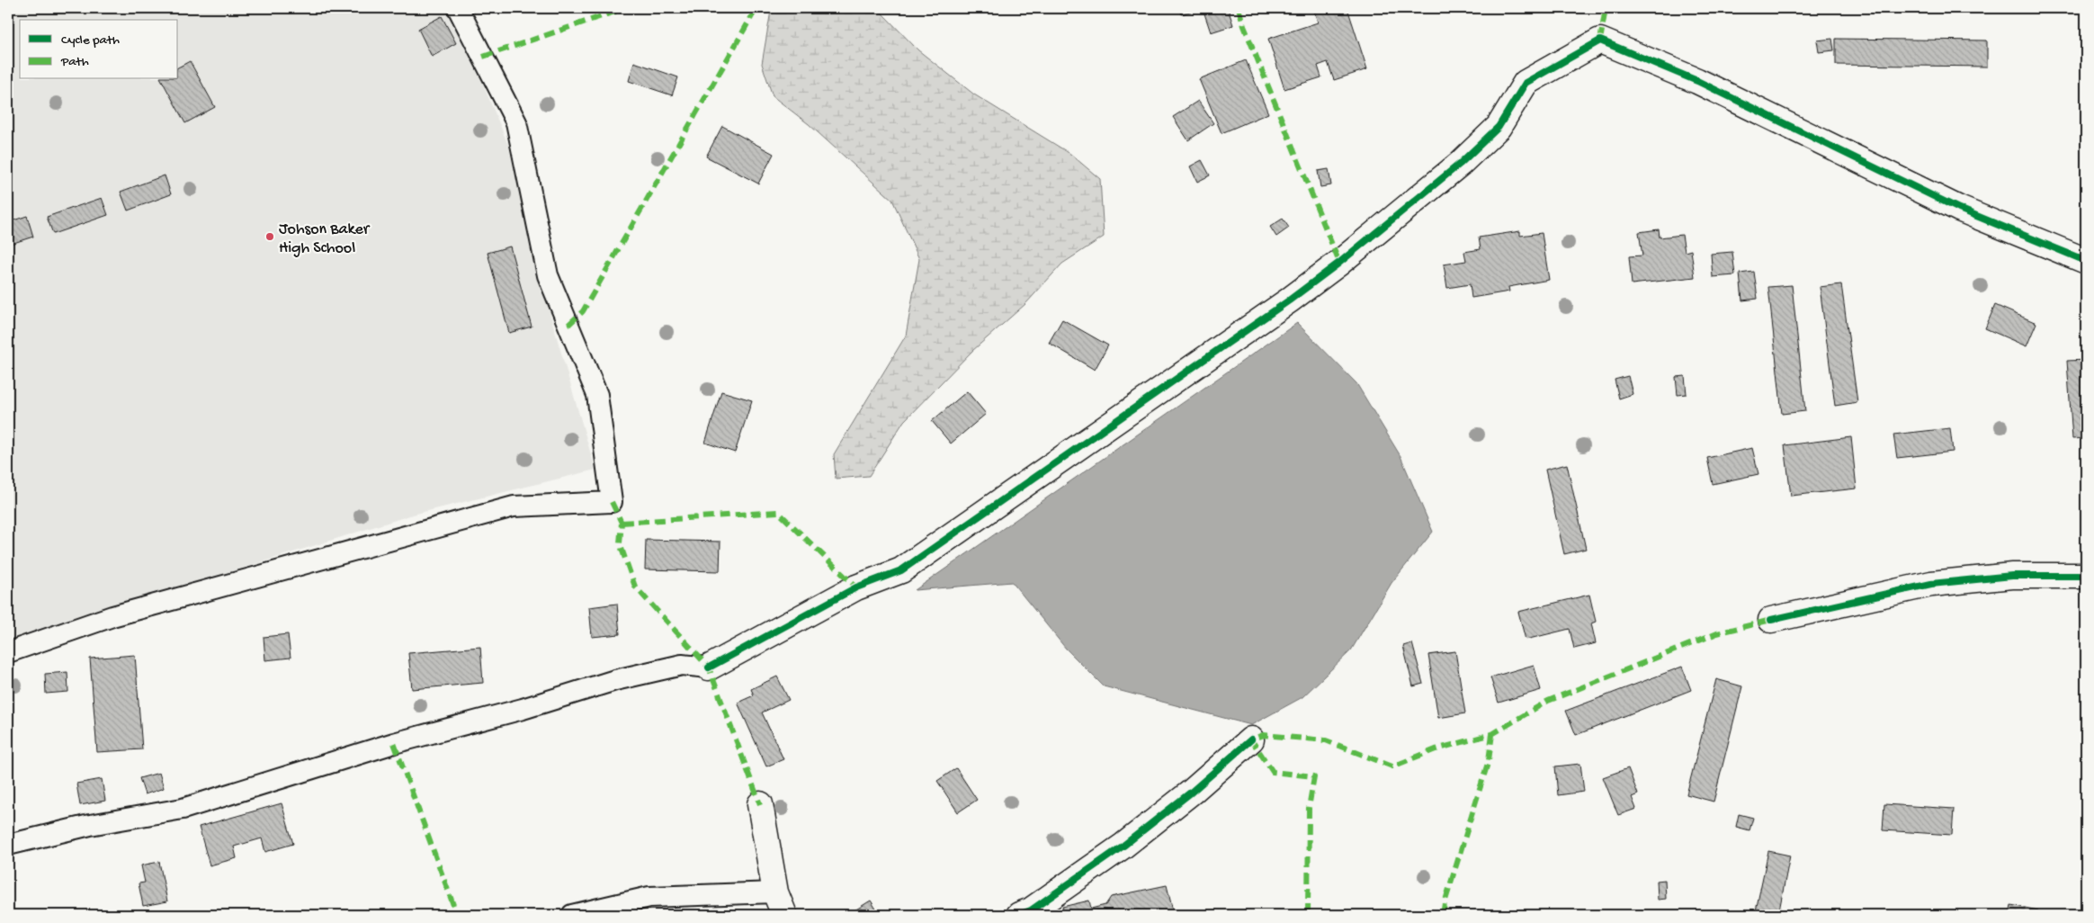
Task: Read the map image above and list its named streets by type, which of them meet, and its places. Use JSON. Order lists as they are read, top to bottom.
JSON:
{
  "places": ["Johson Baker High School"],
  "legend": ["Cycle path", "Path"]
}
